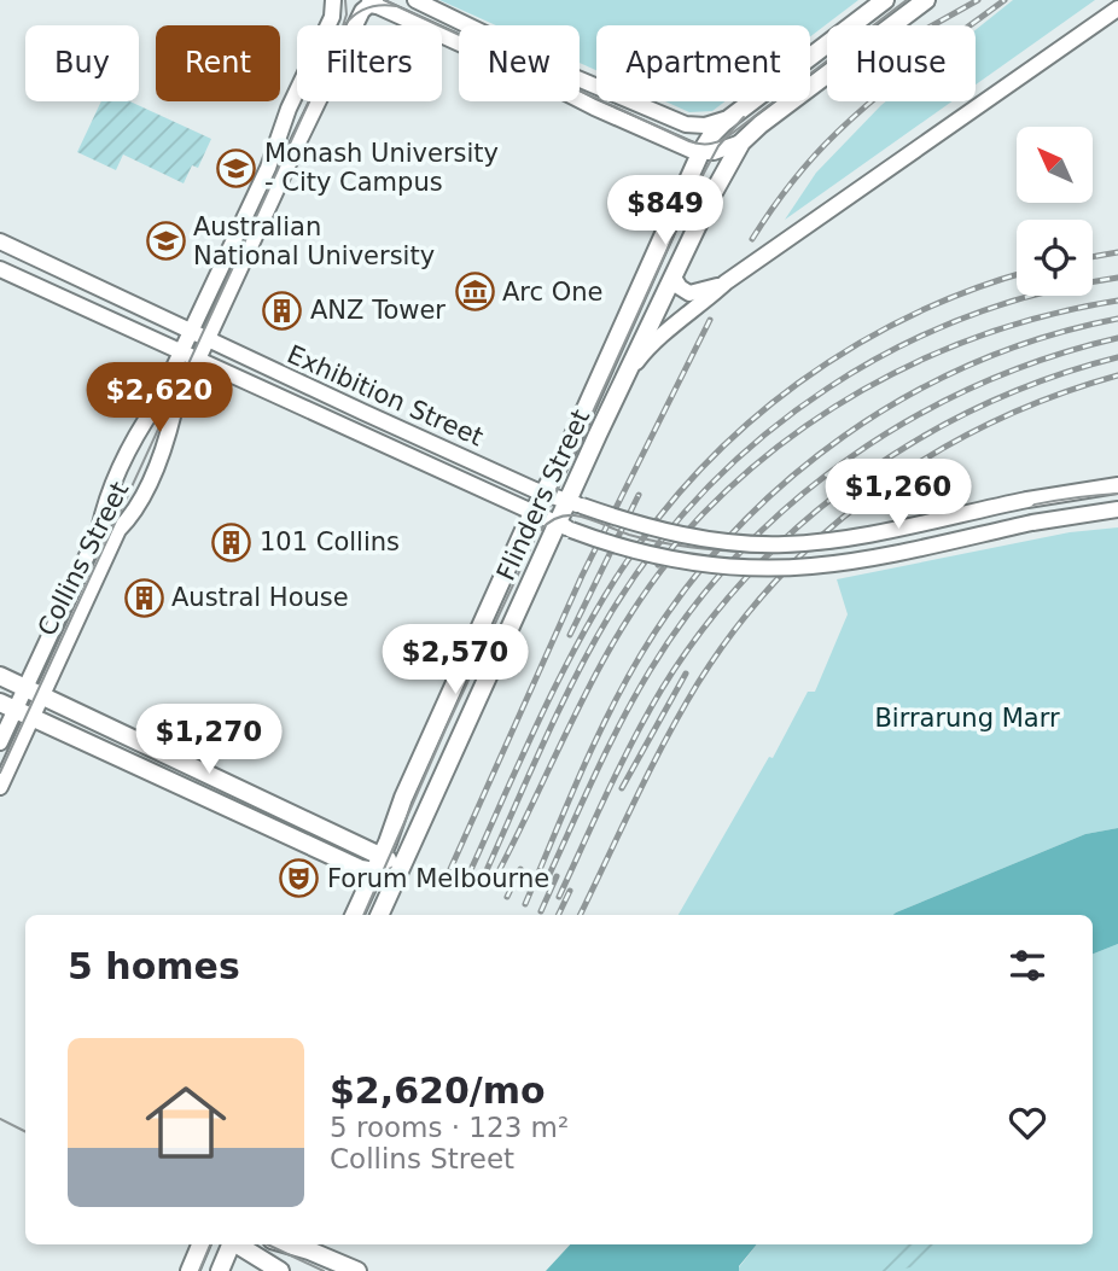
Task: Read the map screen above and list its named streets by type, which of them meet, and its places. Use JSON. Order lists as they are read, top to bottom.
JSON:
{
  "streets": {
    "main road": ["Flinders Street"],
    "street": ["Exhibition Street", "Collins Street"]
  },
  "crossings": [
    ["Exhibition Street", "Flinders Street"],
    ["Exhibition Street", "Collins Street"]
  ],
  "parks": ["Birrarung Marr"],
  "places": {
    "school or university": ["Monash University - City Campus", "Australian National University"],
    "museum": ["Arc One"],
    "building": ["ANZ Tower", "101 Collins", "Austral House"],
    "theatre": ["Forum Melbourne"]
  },
  "north": "top left",
  "page": {
    "chip": [
      "Buy",
      "Rent",
      "Filters",
      "New",
      "Apartment",
      "House"
    ],
    "price": [
      "$849",
      "$2,620",
      "$1,260",
      "$2,570",
      "$1,270"
    ],
    "heading": "5 homes",
    "list": [
      {
        "name": "$2,620/mo",
        "note": "5 rooms · 123 m² · Collins Street"
      }
    ]
  }
}
